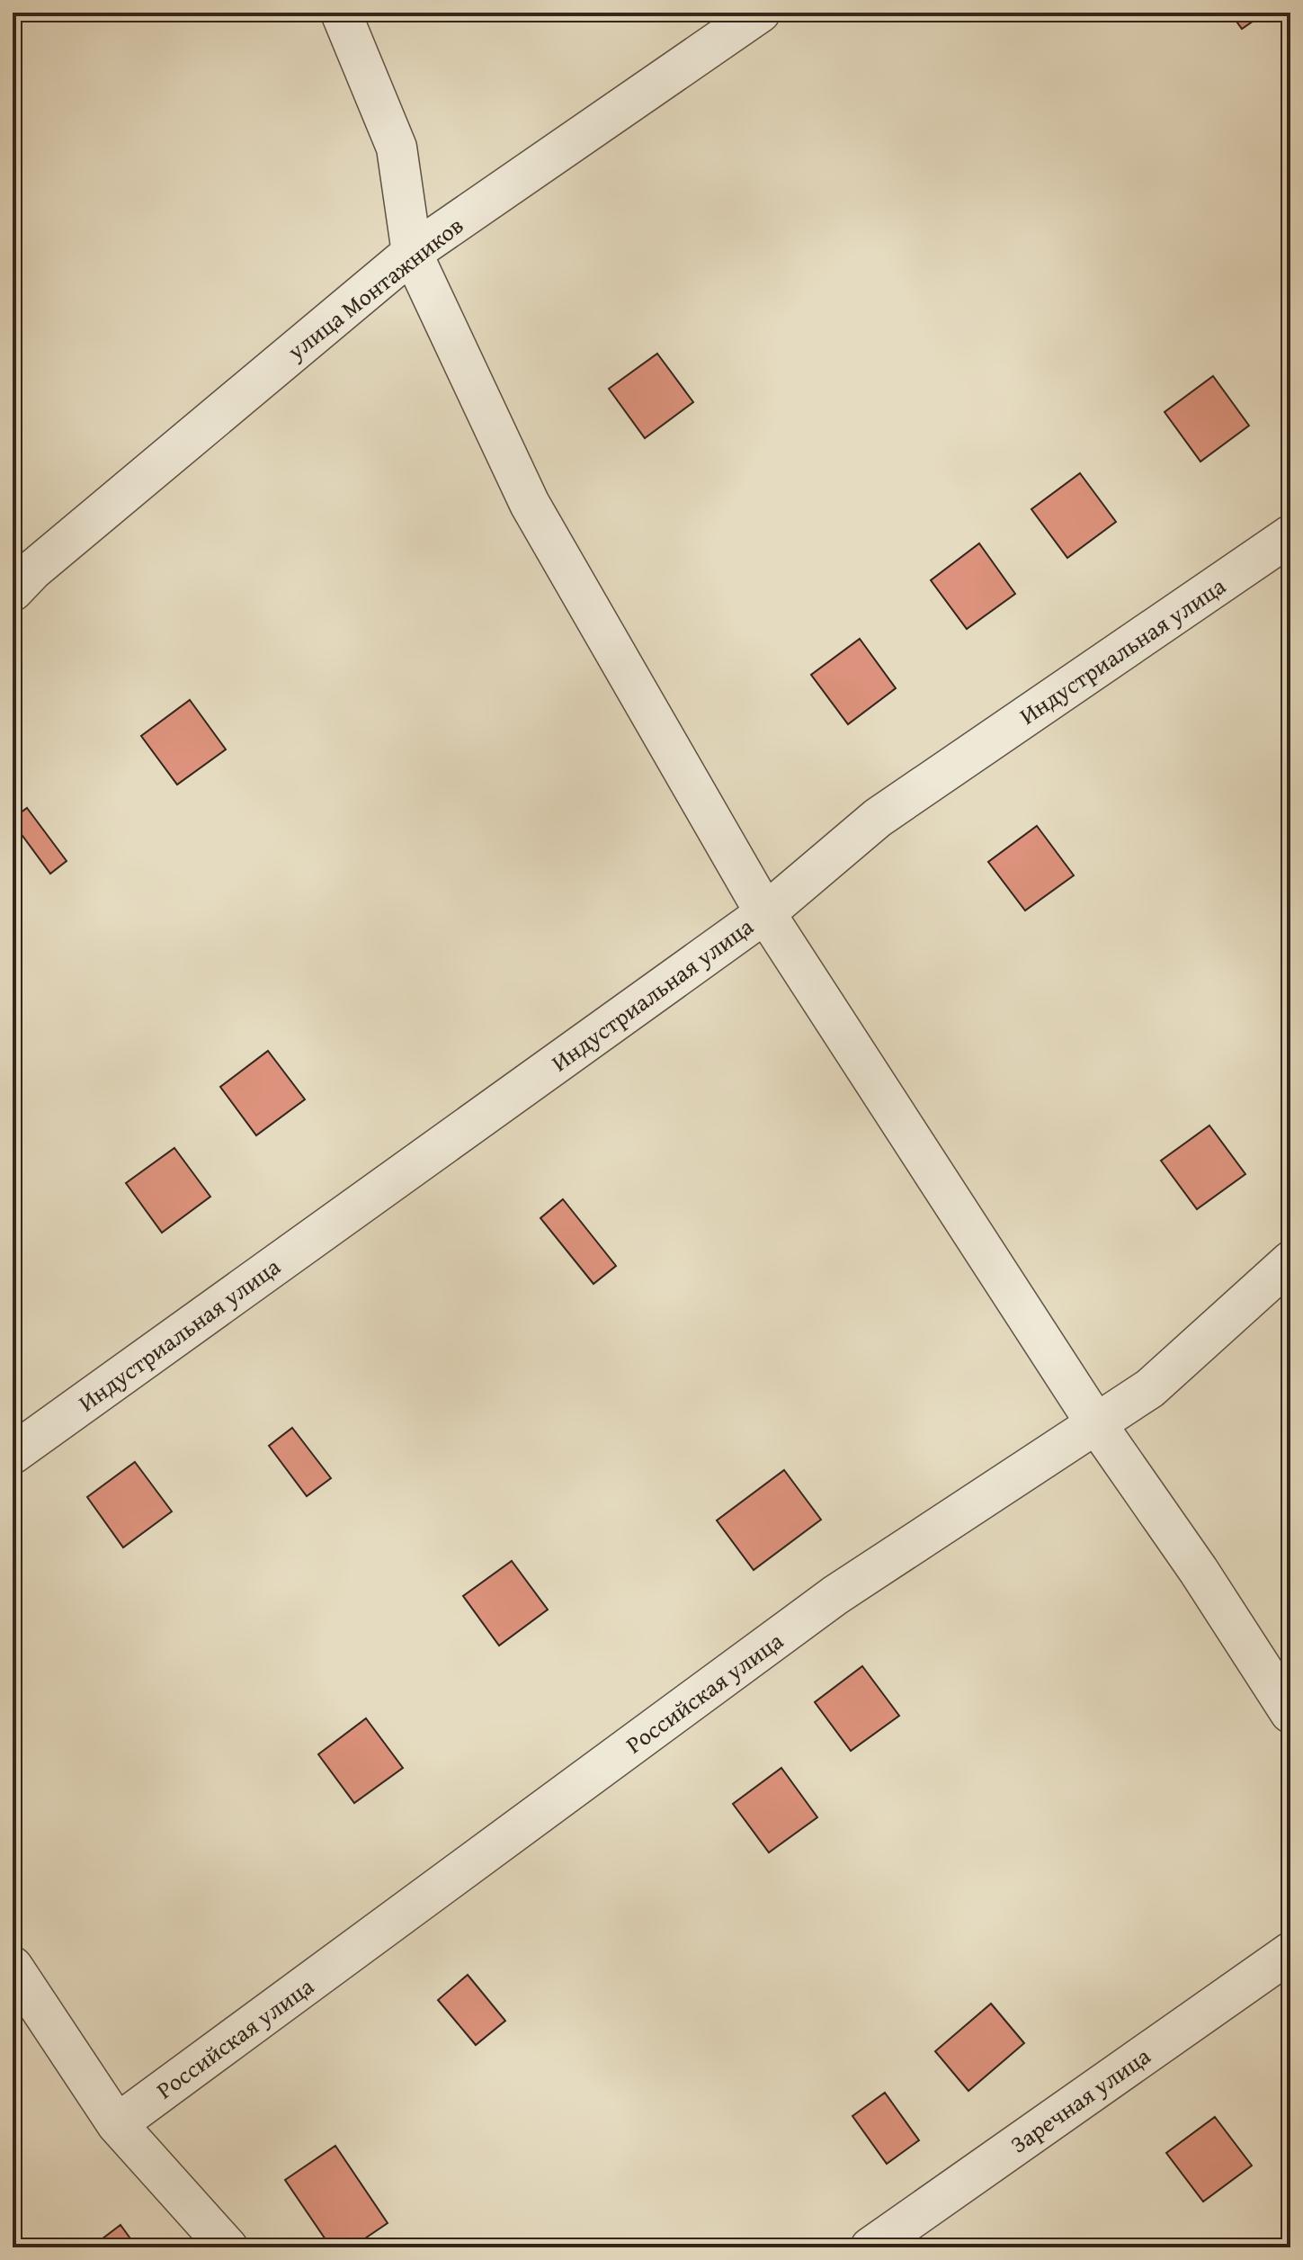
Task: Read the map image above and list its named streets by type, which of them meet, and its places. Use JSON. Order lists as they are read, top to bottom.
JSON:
{
  "streets": {
    "street": [
      "улица Монтажников",
      "Индустриальная улица",
      "Российская улица",
      "Заречная улица"
    ]
  }
}
